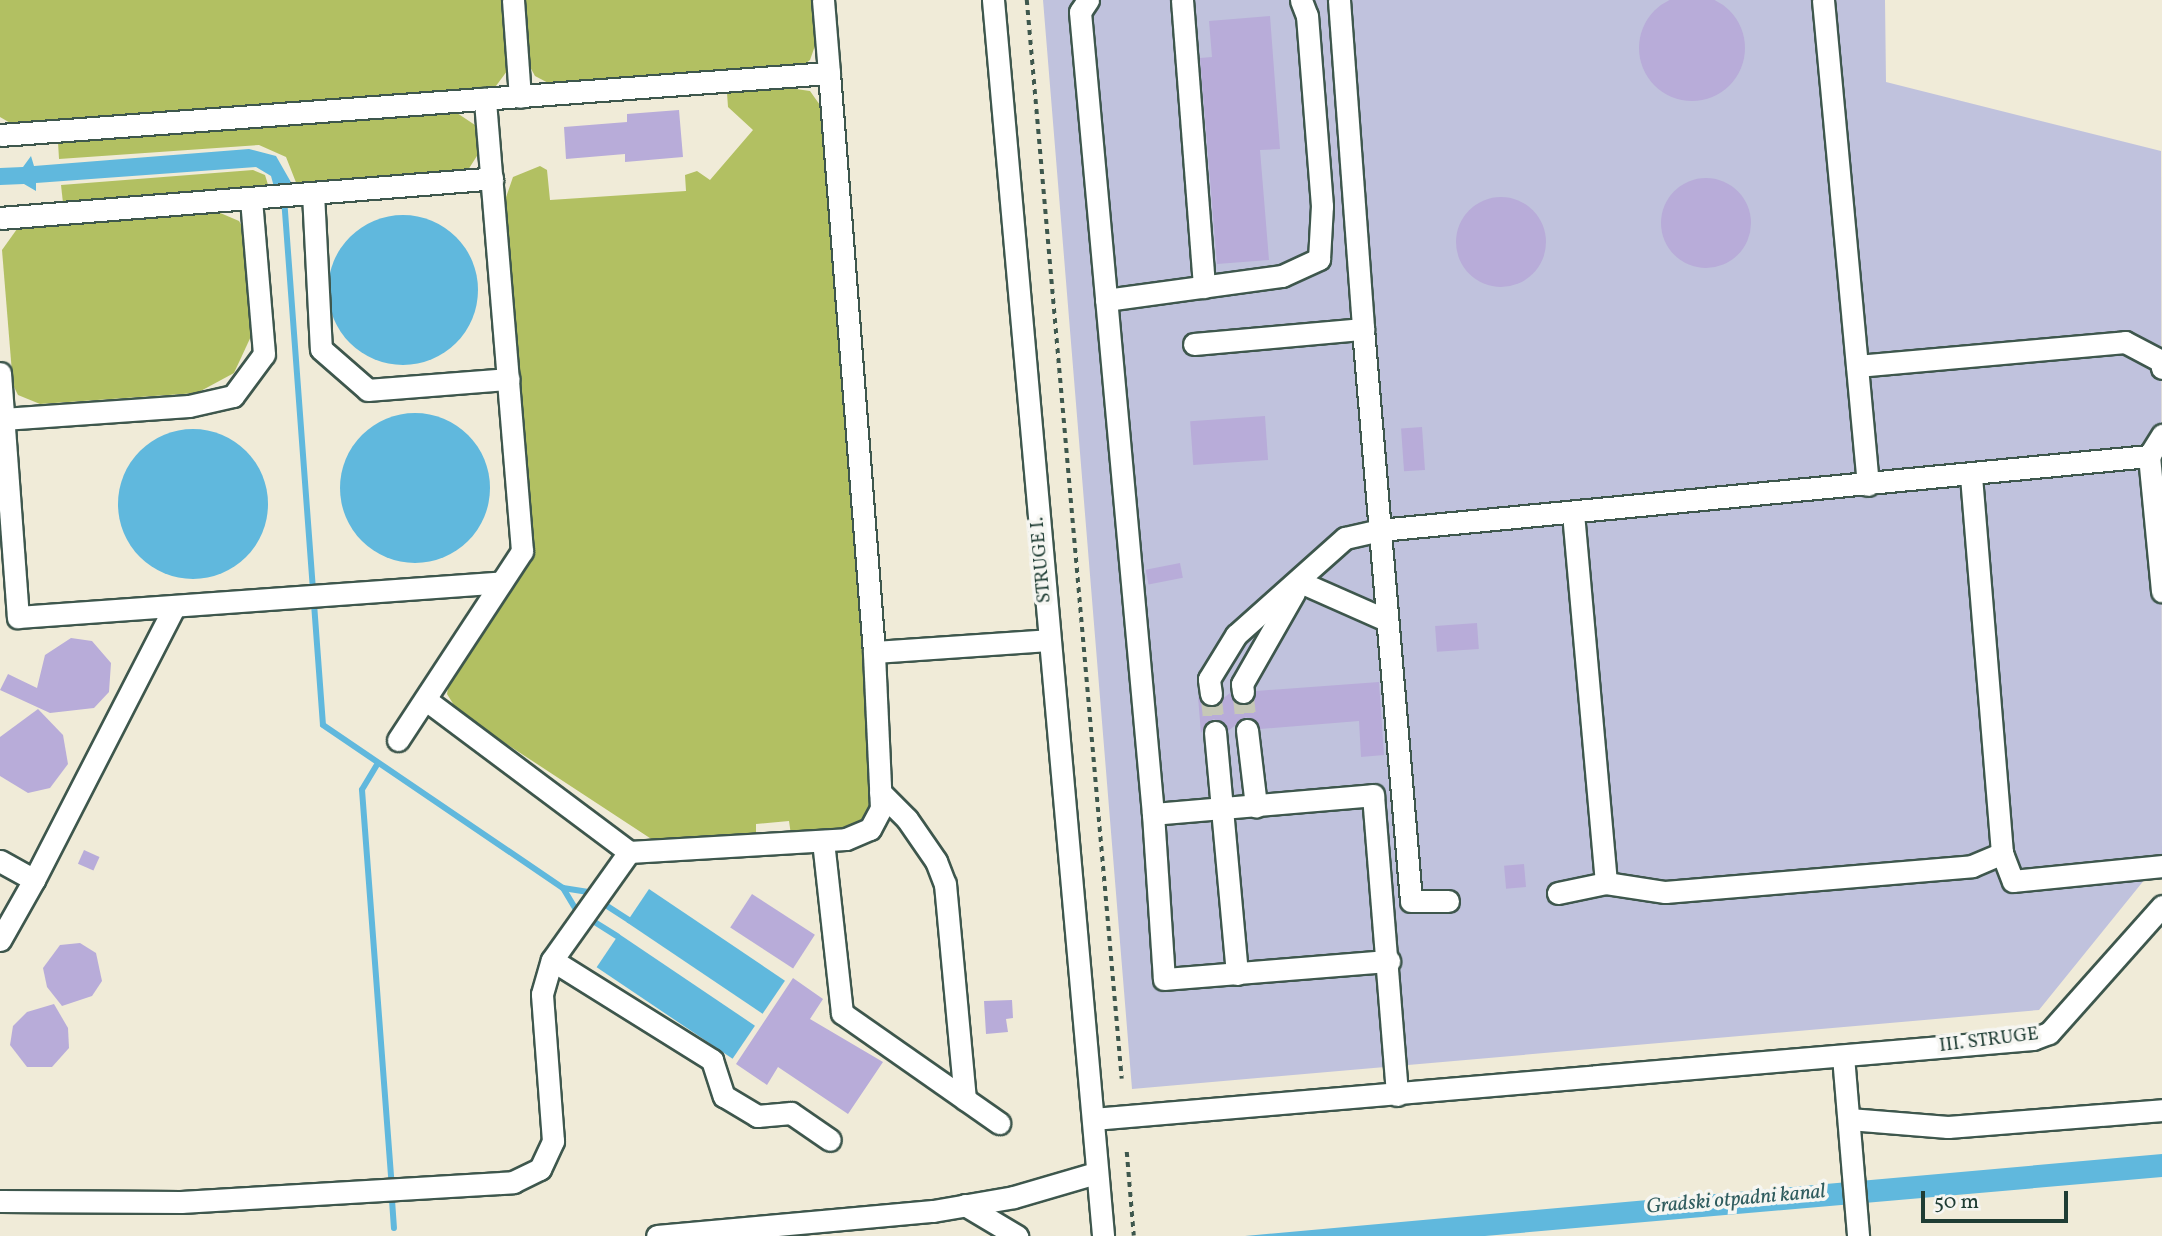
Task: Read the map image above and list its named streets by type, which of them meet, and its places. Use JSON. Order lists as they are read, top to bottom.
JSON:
{
  "streets": {
    "street": ["STRUGE I.", "III. STRUGE"]
  },
  "crossings": [
    ["STRUGE I.", "III. STRUGE"]
  ],
  "water": ["Gradski otpadni kanal"],
  "scale_bar": "50 m"
}
